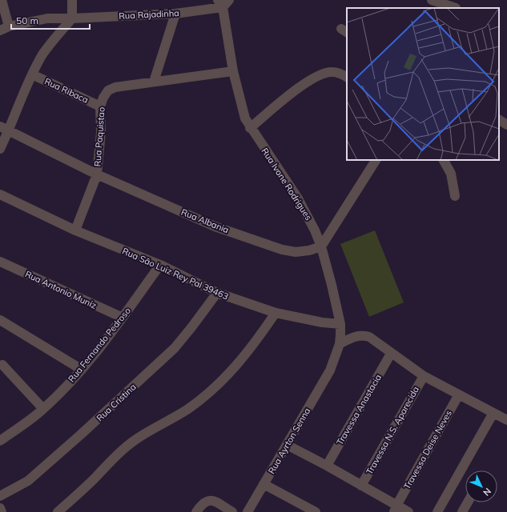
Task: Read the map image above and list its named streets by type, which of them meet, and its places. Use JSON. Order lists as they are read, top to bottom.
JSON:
{
  "streets": {
    "street": [
      "Rua Rajadinha",
      "Rua Ribaca",
      "Rua Paquistao",
      "Rua Ivone Rodrigues",
      "Rua Albania",
      "Rua Sāo Luiz Rey Pal 39463",
      "Rua Antonio Muniz",
      "Rua Fernando Pedroso",
      "Rua Cristina",
      "Travessa Anastacia",
      "Travessa N.S. Aparecida",
      "Rua Ayrton Senna",
      "Travessa Deise Neves"
    ]
  },
  "crossings": [
    ["Rua Rajadinha", "Rua Ivone Rodrigues"],
    ["Rua Ribaca", "Rua Paquistao"],
    ["Rua Paquistao", "Rua Ivone Rodrigues"],
    ["Rua Paquistao", "Rua Albania"],
    ["Rua Paquistao", "Rua Sāo Luiz Rey Pal 39463"],
    ["Rua Ivone Rodrigues", "Rua Albania"],
    ["Rua Ivone Rodrigues", "Rua Sāo Luiz Rey Pal 39463"],
    ["Rua Ivone Rodrigues", "Rua Ayrton Senna"],
    ["Rua Sāo Luiz Rey Pal 39463", "Rua Fernando Pedroso"],
    ["Rua Sāo Luiz Rey Pal 39463", "Rua Cristina"],
    ["Rua Antonio Muniz", "Rua Fernando Pedroso"]
  ],
  "scale_bar": "50 m",
  "north": "bottom right"
}
